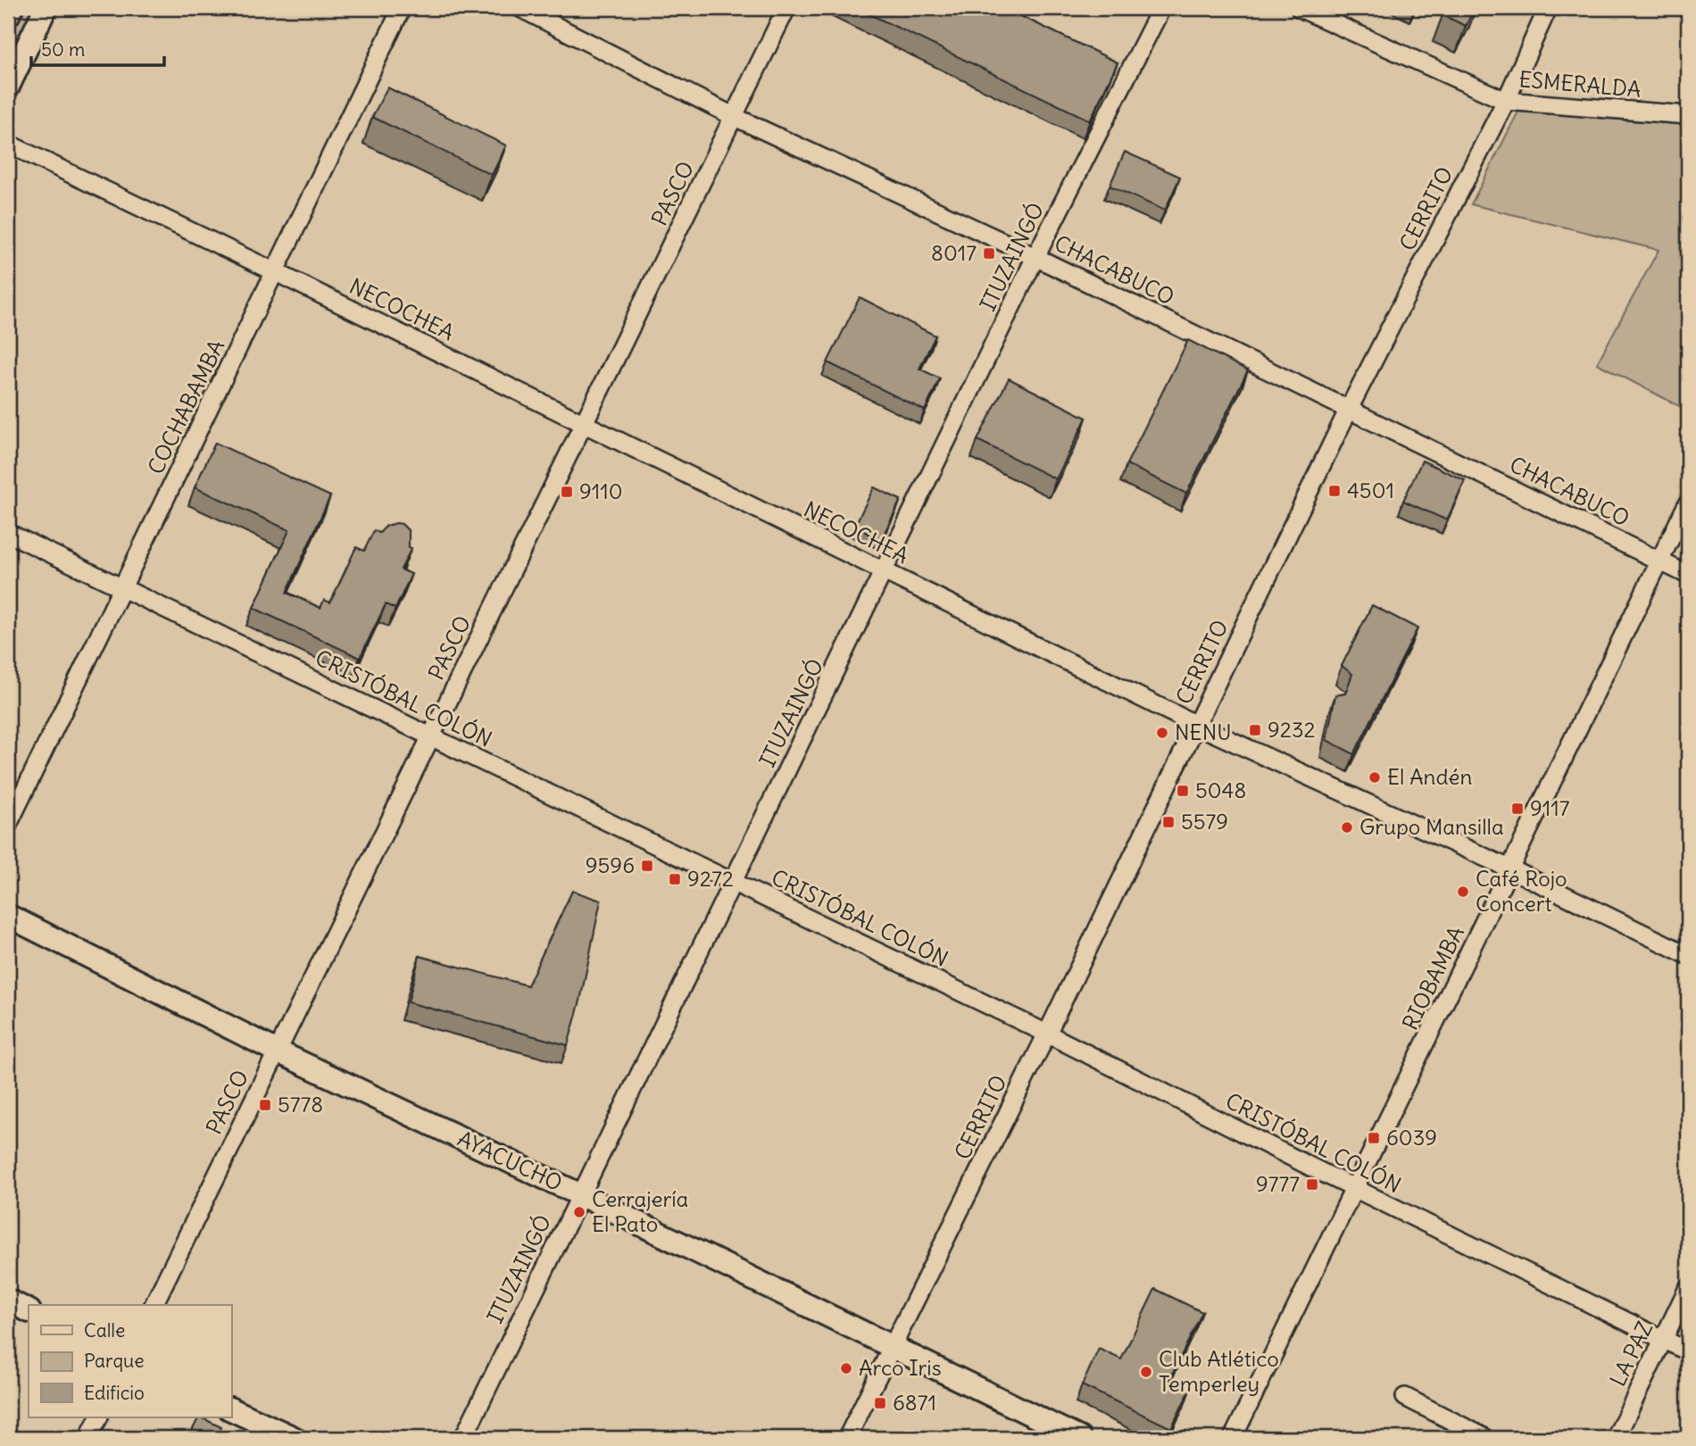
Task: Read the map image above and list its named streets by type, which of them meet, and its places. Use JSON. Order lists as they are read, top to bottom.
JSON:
{
  "streets": {
    "main road": ["AYACUCHO"],
    "street": [
      "ESMERALDA",
      "PASCO",
      "CERRITO",
      "ITUZAINGÓ",
      "CHACABUCO",
      "NECOCHEA",
      "COCHABAMBA",
      "CRISTÓBAL COLÓN",
      "RIOBAMBA",
      "LA PAZ"
    ]
  },
  "crossings": [
    ["ESMERALDA", "CERRITO"],
    ["PASCO", "CHACABUCO"],
    ["PASCO", "NECOCHEA"],
    ["PASCO", "CRISTÓBAL COLÓN"],
    ["PASCO", "AYACUCHO"],
    ["CERRITO", "CHACABUCO"],
    ["CERRITO", "NECOCHEA"],
    ["CERRITO", "CRISTÓBAL COLÓN"],
    ["CERRITO", "AYACUCHO"],
    ["ITUZAINGÓ", "CHACABUCO"],
    ["ITUZAINGÓ", "NECOCHEA"],
    ["ITUZAINGÓ", "CRISTÓBAL COLÓN"],
    ["ITUZAINGÓ", "AYACUCHO"],
    ["CHACABUCO", "RIOBAMBA"],
    ["NECOCHEA", "COCHABAMBA"],
    ["NECOCHEA", "RIOBAMBA"],
    ["COCHABAMBA", "CRISTÓBAL COLÓN"],
    ["CRISTÓBAL COLÓN", "RIOBAMBA"],
    ["CRISTÓBAL COLÓN", "LA PAZ"]
  ],
  "places": {
    "transit": [
      "8017",
      "4501",
      "9110",
      "9232",
      "5048",
      "9117",
      "5579",
      "9596",
      "9272",
      "5778",
      "6039",
      "9777",
      "6871"
    ],
    "other": [
      "NENU",
      "El Andén",
      "Grupo Mansilla",
      "Café Rojo Concert",
      "Cerrajería El Pato",
      "Arco Iris",
      "Club Atlético Temperley"
    ]
  },
  "legend": ["Calle", "Parque", "Edificio"],
  "scale_bar": "50 m"
}
